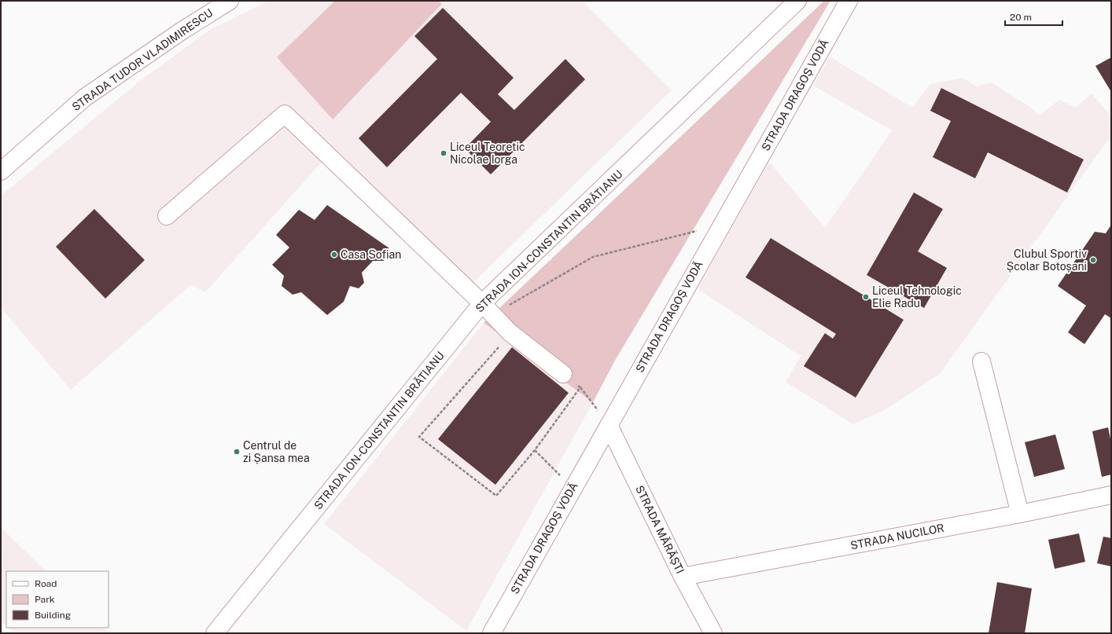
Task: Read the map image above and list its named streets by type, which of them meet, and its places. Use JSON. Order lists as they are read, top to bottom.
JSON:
{
  "streets": {
    "street": [
      "STRADA TUDOR VLADIMIRESCU",
      "STRADA DRAGOȘ VODĂ",
      "STRADA ION-CONSTANTIN BRĂTIANU",
      "STRADA MĂRĂȘTI",
      "STRADA NUCILOR"
    ]
  },
  "crossings": [
    ["STRADA DRAGOȘ VODĂ", "STRADA MĂRĂȘTI"],
    ["STRADA MĂRĂȘTI", "STRADA NUCILOR"]
  ],
  "places": [
    "Liceul Teoretic Nicolae Iorga",
    "Casa Sofian",
    "Clubul Sportiv Școlar Botoșani",
    "Liceul Tehnologic Elie Radu",
    "Centrul de zi Șansa mea"
  ],
  "legend": ["Road", "Park", "Building"],
  "scale_bar": "20 m"
}
